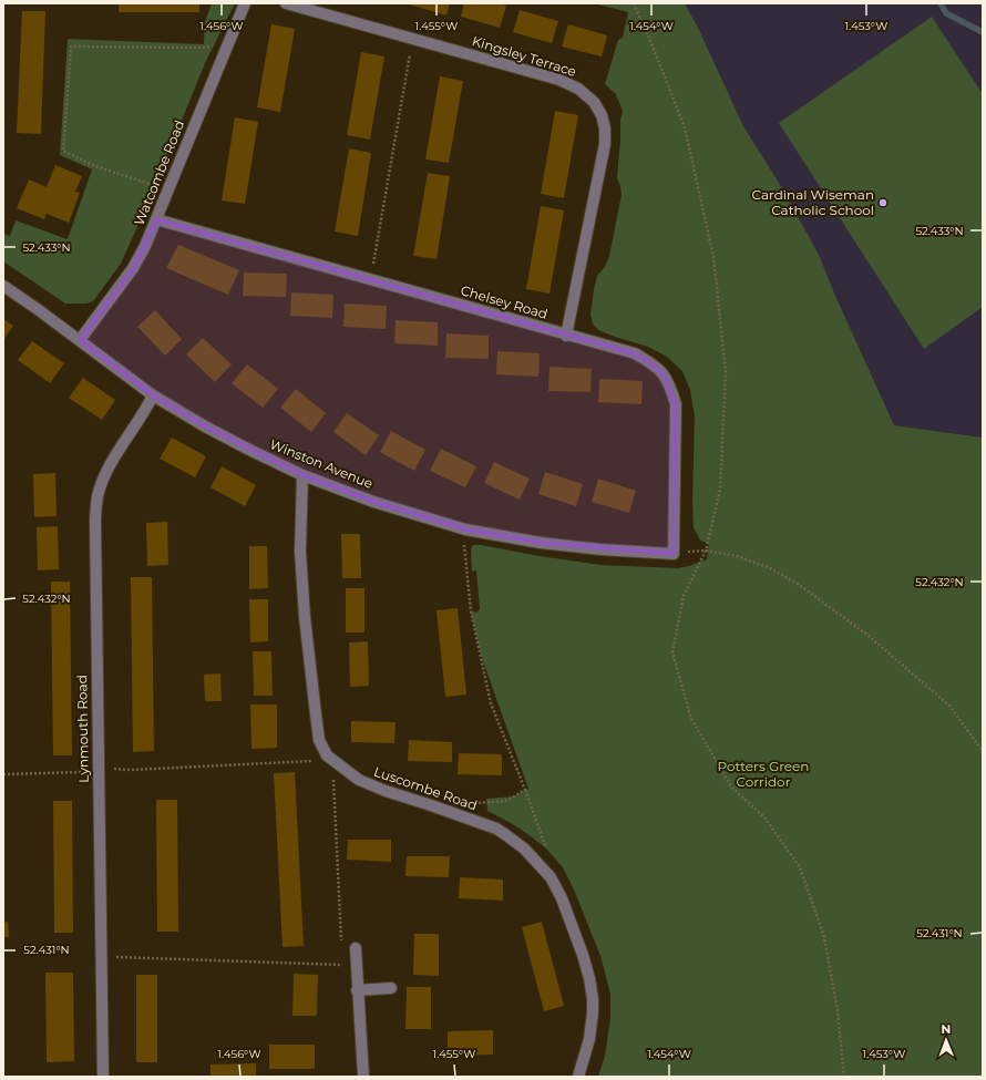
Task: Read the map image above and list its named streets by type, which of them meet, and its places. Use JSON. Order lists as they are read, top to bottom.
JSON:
{
  "streets": {
    "street": [
      "Kingsley Terrace",
      "Watcombe Road",
      "Chelsey Road",
      "Winston Avenue",
      "Lynmouth Road",
      "Luscombe Road"
    ]
  },
  "crossings": [
    ["Kingsley Terrace", "Chelsey Road"],
    ["Watcombe Road", "Chelsey Road"],
    ["Watcombe Road", "Winston Avenue"],
    ["Chelsey Road", "Winston Avenue"],
    ["Winston Avenue", "Lynmouth Road"],
    ["Winston Avenue", "Luscombe Road"]
  ],
  "parks": ["Potters Green Corridor"],
  "places": ["Cardinal Wiseman Catholic School"],
  "north": "top",
  "coordinates": [
    "1.456°W",
    "1.455°W",
    "1.454°W",
    "1.453°W",
    "52.433°N",
    "52.432°N",
    "52.431°N"
  ]
}
